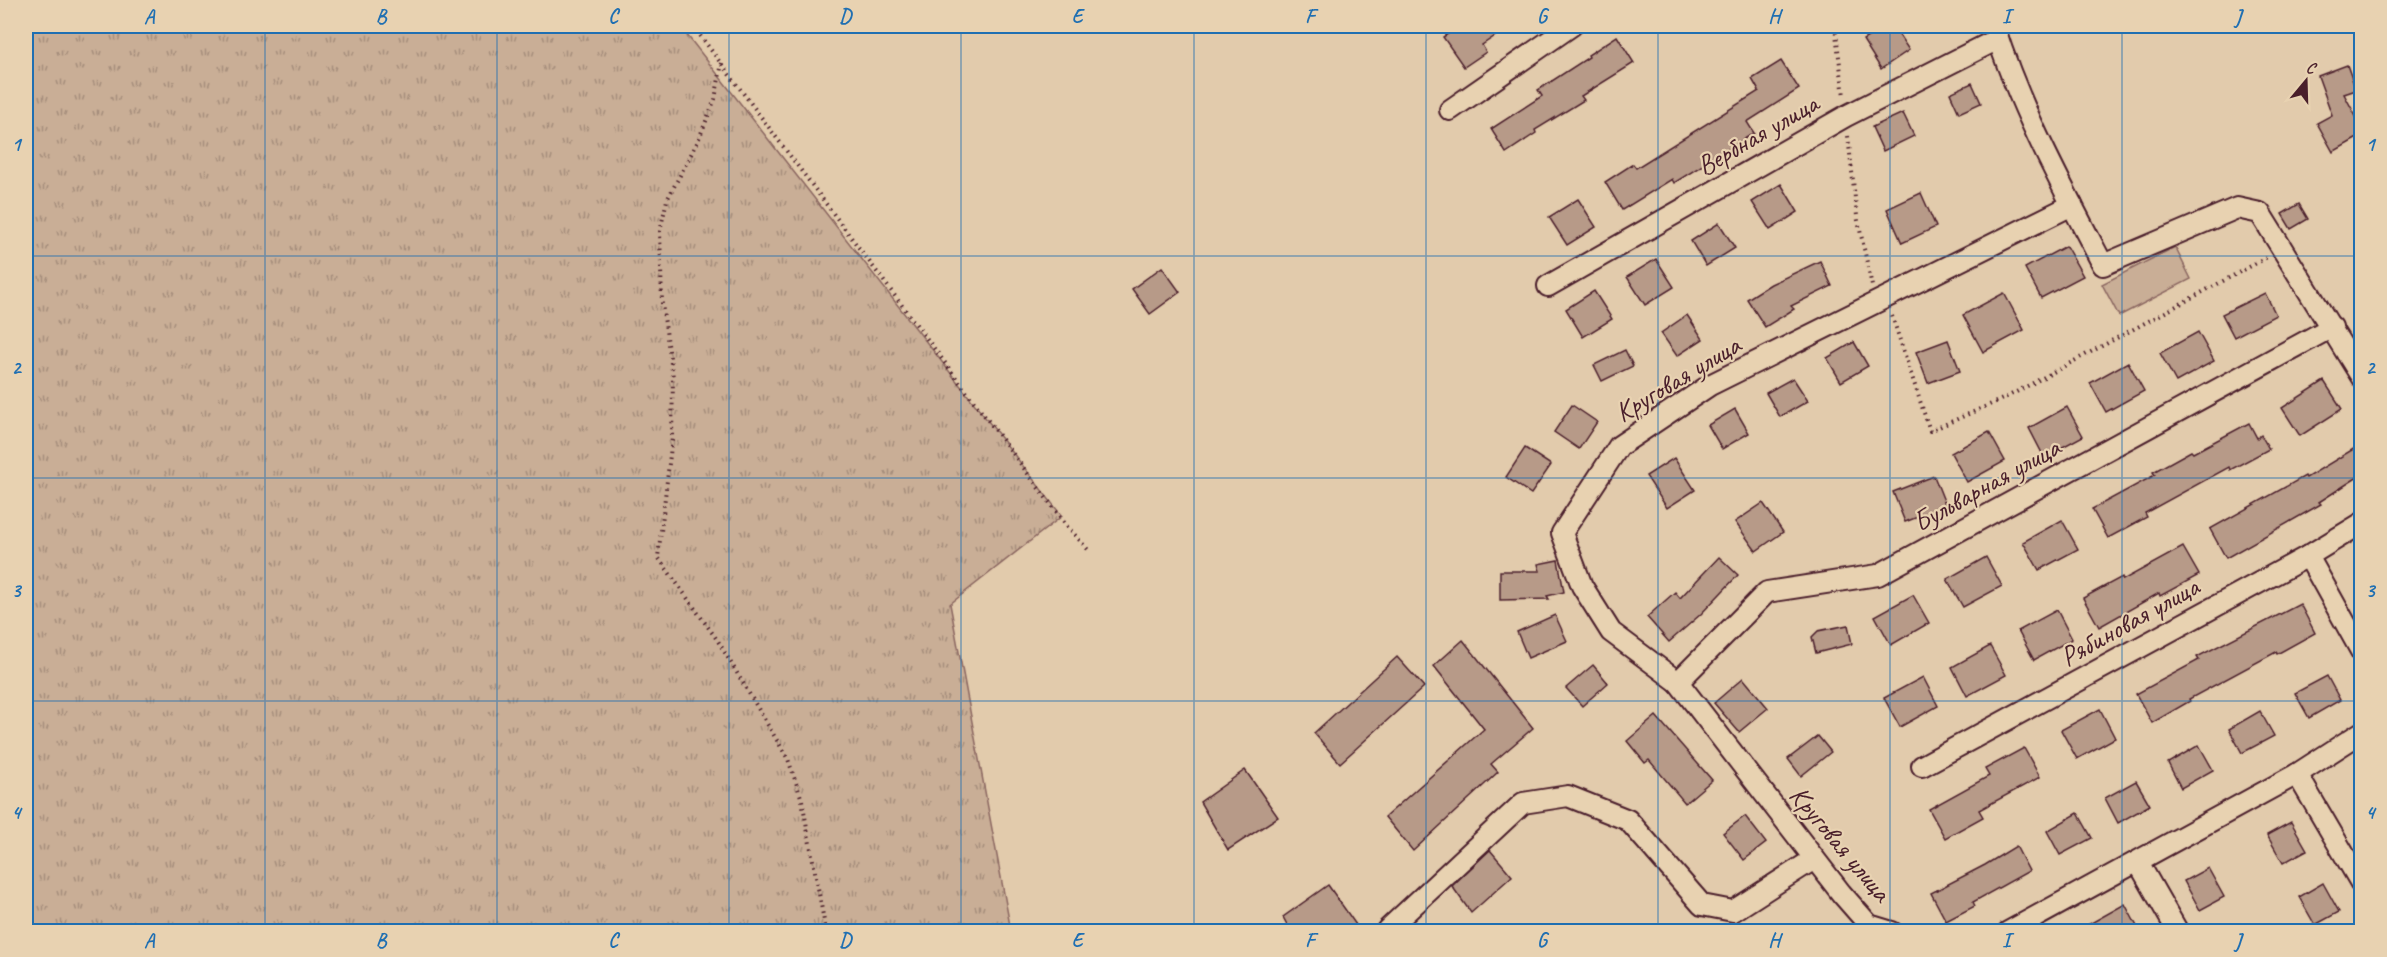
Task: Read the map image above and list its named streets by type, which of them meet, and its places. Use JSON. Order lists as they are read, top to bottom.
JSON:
{
  "streets": {
    "street": [
      "Вербная улица",
      "Круговая улица",
      "Бульварная улица",
      "Рябиновая улица"
    ]
  },
  "crossings": [
    ["Круговая улица", "Бульварная улица"]
  ],
  "north": "top",
  "grid": {
    "columns": [
      "A",
      "B",
      "C",
      "D",
      "E",
      "F",
      "G",
      "H",
      "I",
      "J"
    ],
    "rows": [
      "1",
      "2",
      "3",
      "4"
    ]
  }
}
